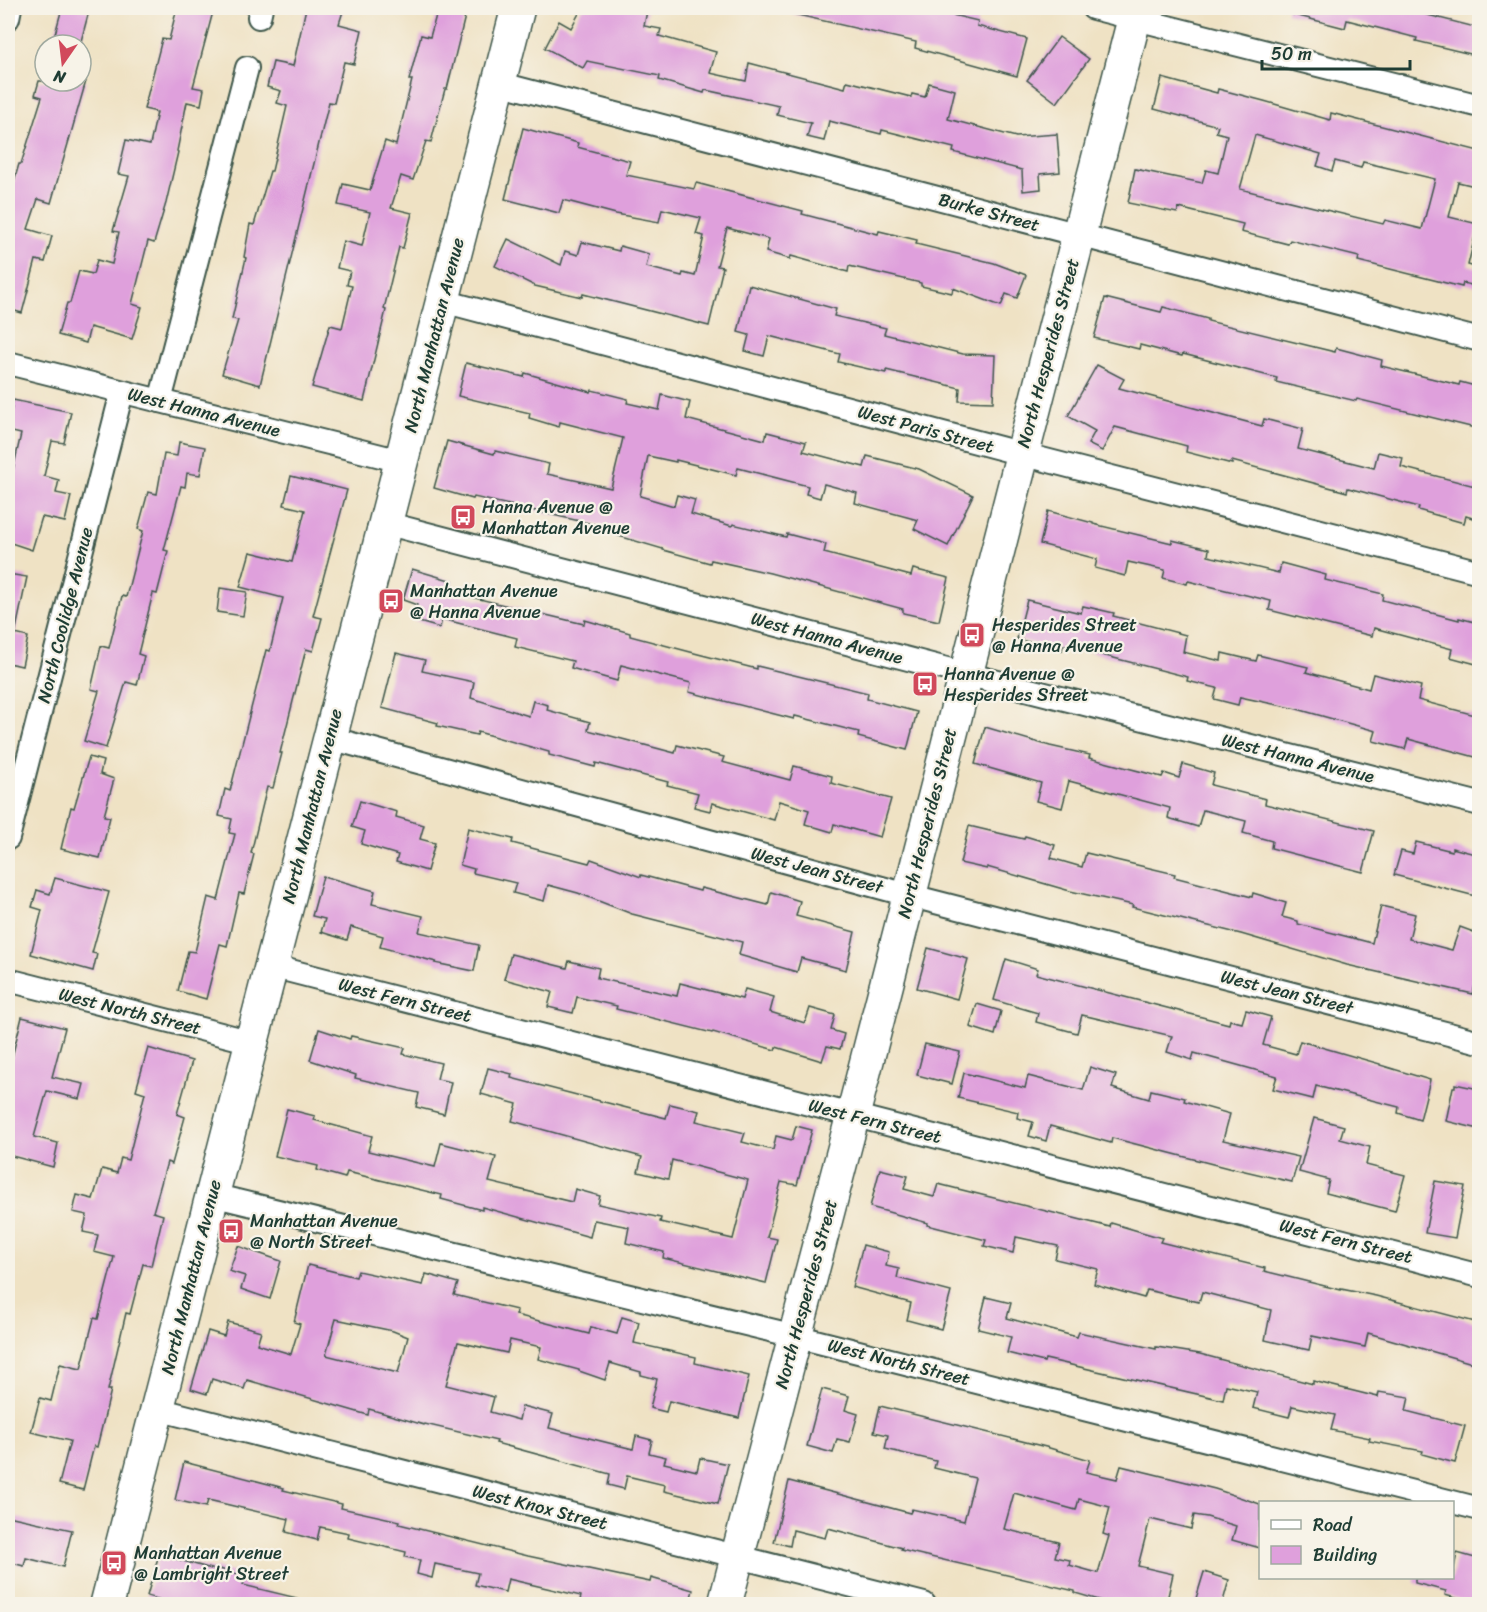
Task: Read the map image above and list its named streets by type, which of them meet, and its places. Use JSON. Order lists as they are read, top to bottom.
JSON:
{
  "streets": {
    "street": [
      "Burke Street",
      "North Manhattan Avenue",
      "North Hesperides Street",
      "West Hanna Avenue",
      "West Paris Street",
      "North Coolidge Avenue",
      "West Jean Street",
      "West Fern Street",
      "West North Street",
      "West Knox Street"
    ]
  },
  "crossings": [
    ["Burke Street", "North Manhattan Avenue"],
    ["Burke Street", "North Hesperides Street"],
    ["North Manhattan Avenue", "West Hanna Avenue"],
    ["North Manhattan Avenue", "West Paris Street"],
    ["North Manhattan Avenue", "West Jean Street"],
    ["North Manhattan Avenue", "West Fern Street"],
    ["North Manhattan Avenue", "West North Street"],
    ["North Manhattan Avenue", "West Knox Street"],
    ["North Hesperides Street", "West Hanna Avenue"],
    ["North Hesperides Street", "West Paris Street"],
    ["North Hesperides Street", "West Jean Street"],
    ["North Hesperides Street", "West Fern Street"],
    ["North Hesperides Street", "West North Street"],
    ["North Hesperides Street", "West Knox Street"],
    ["West Hanna Avenue", "North Coolidge Avenue"]
  ],
  "places": {
    "bus stop": [
      "Hanna Avenue @ Manhattan Avenue",
      "Manhattan Avenue @ Hanna Avenue",
      "Hesperides Street @ Hanna Avenue",
      "Hanna Avenue @ Hesperides Street",
      "Manhattan Avenue @ North Street",
      "Manhattan Avenue @ Lambright Street"
    ]
  },
  "legend": ["Road", "Building"],
  "scale_bar": "50 m",
  "north": "bottom"
}
